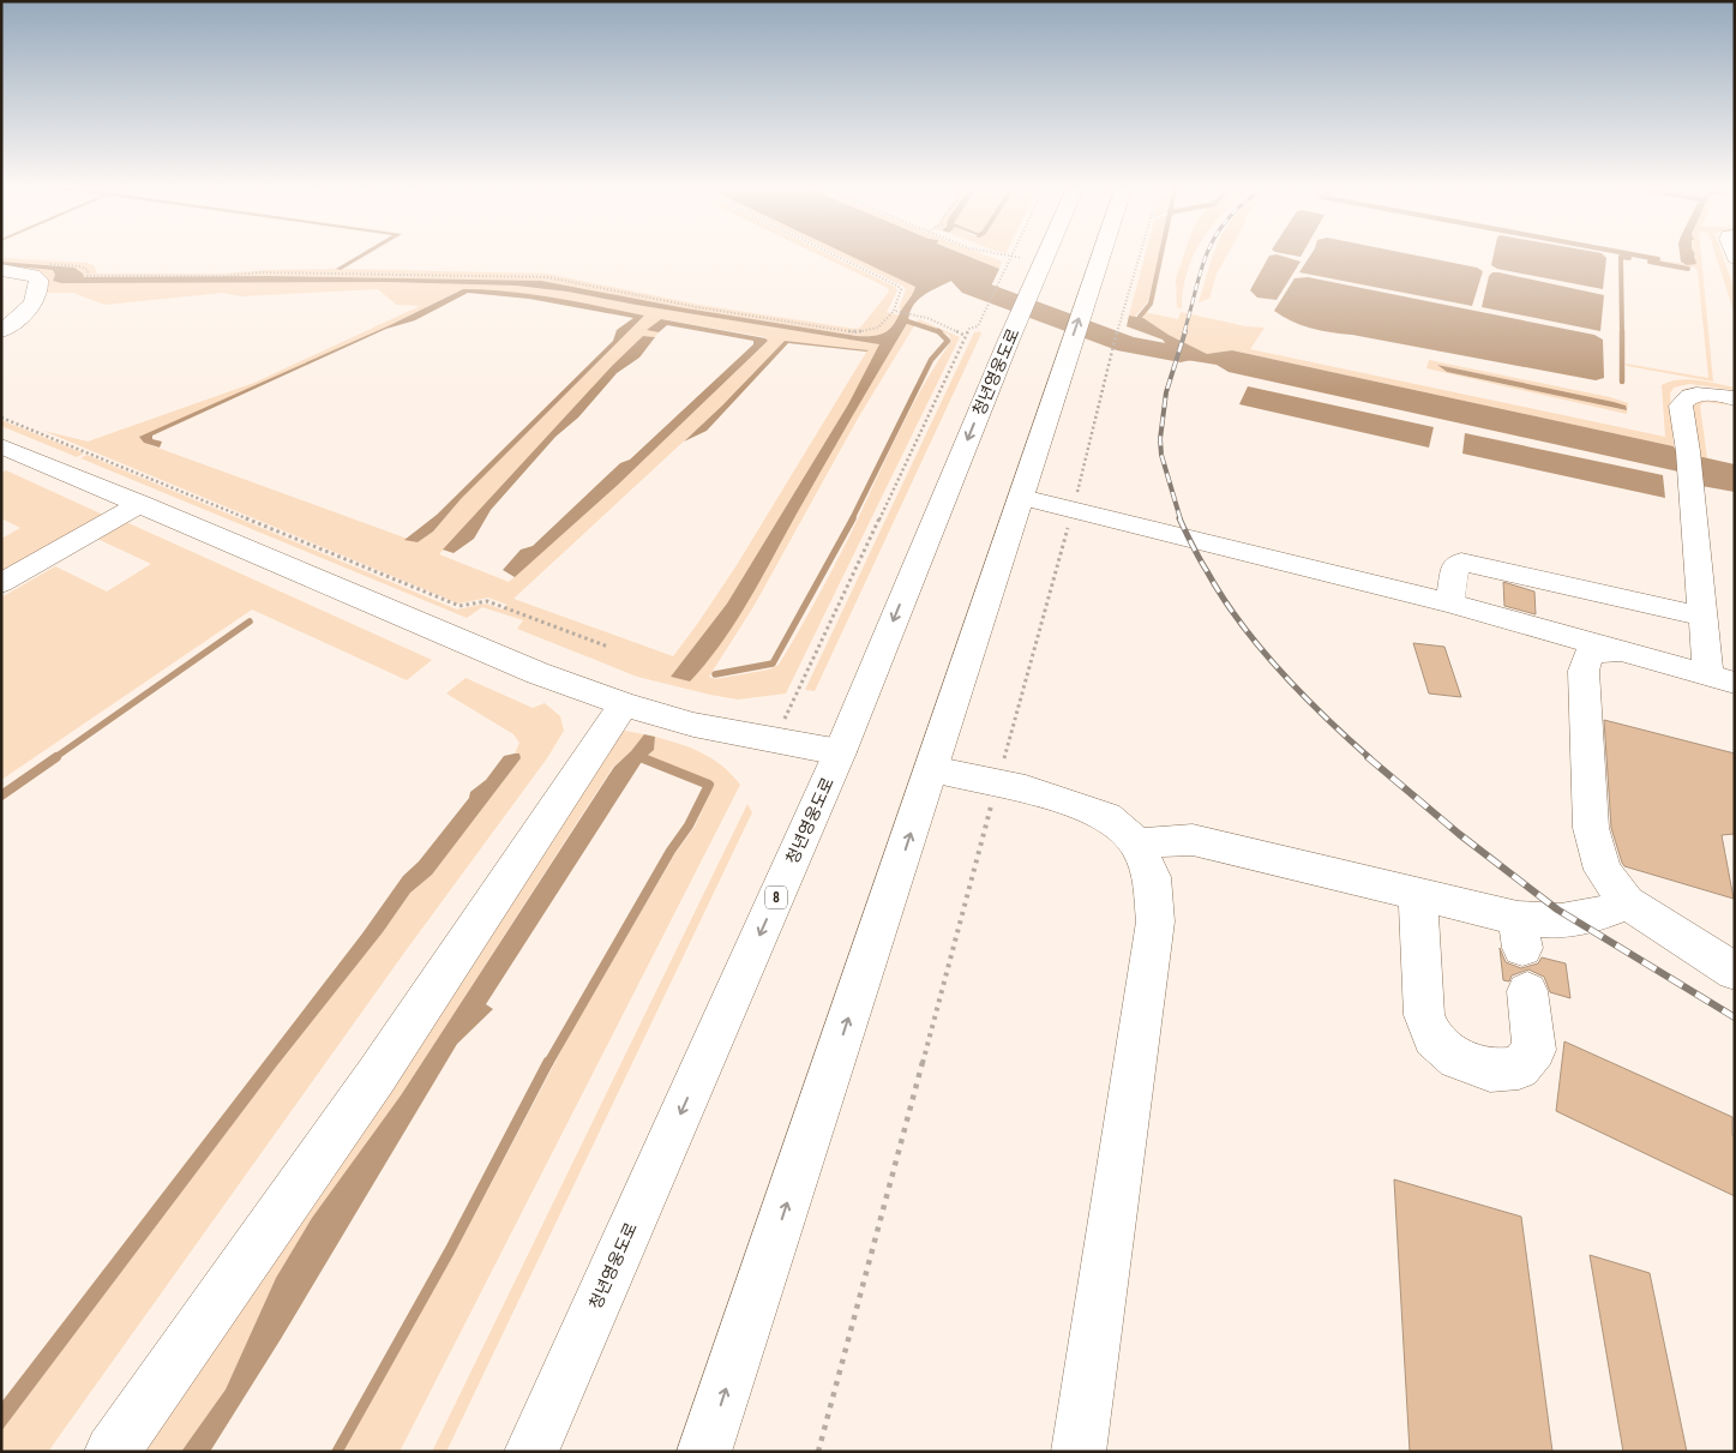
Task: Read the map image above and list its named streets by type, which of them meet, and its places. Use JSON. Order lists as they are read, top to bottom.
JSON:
{
  "streets": {
    "main road": ["청년영웅도로", "8"]
  }
}
